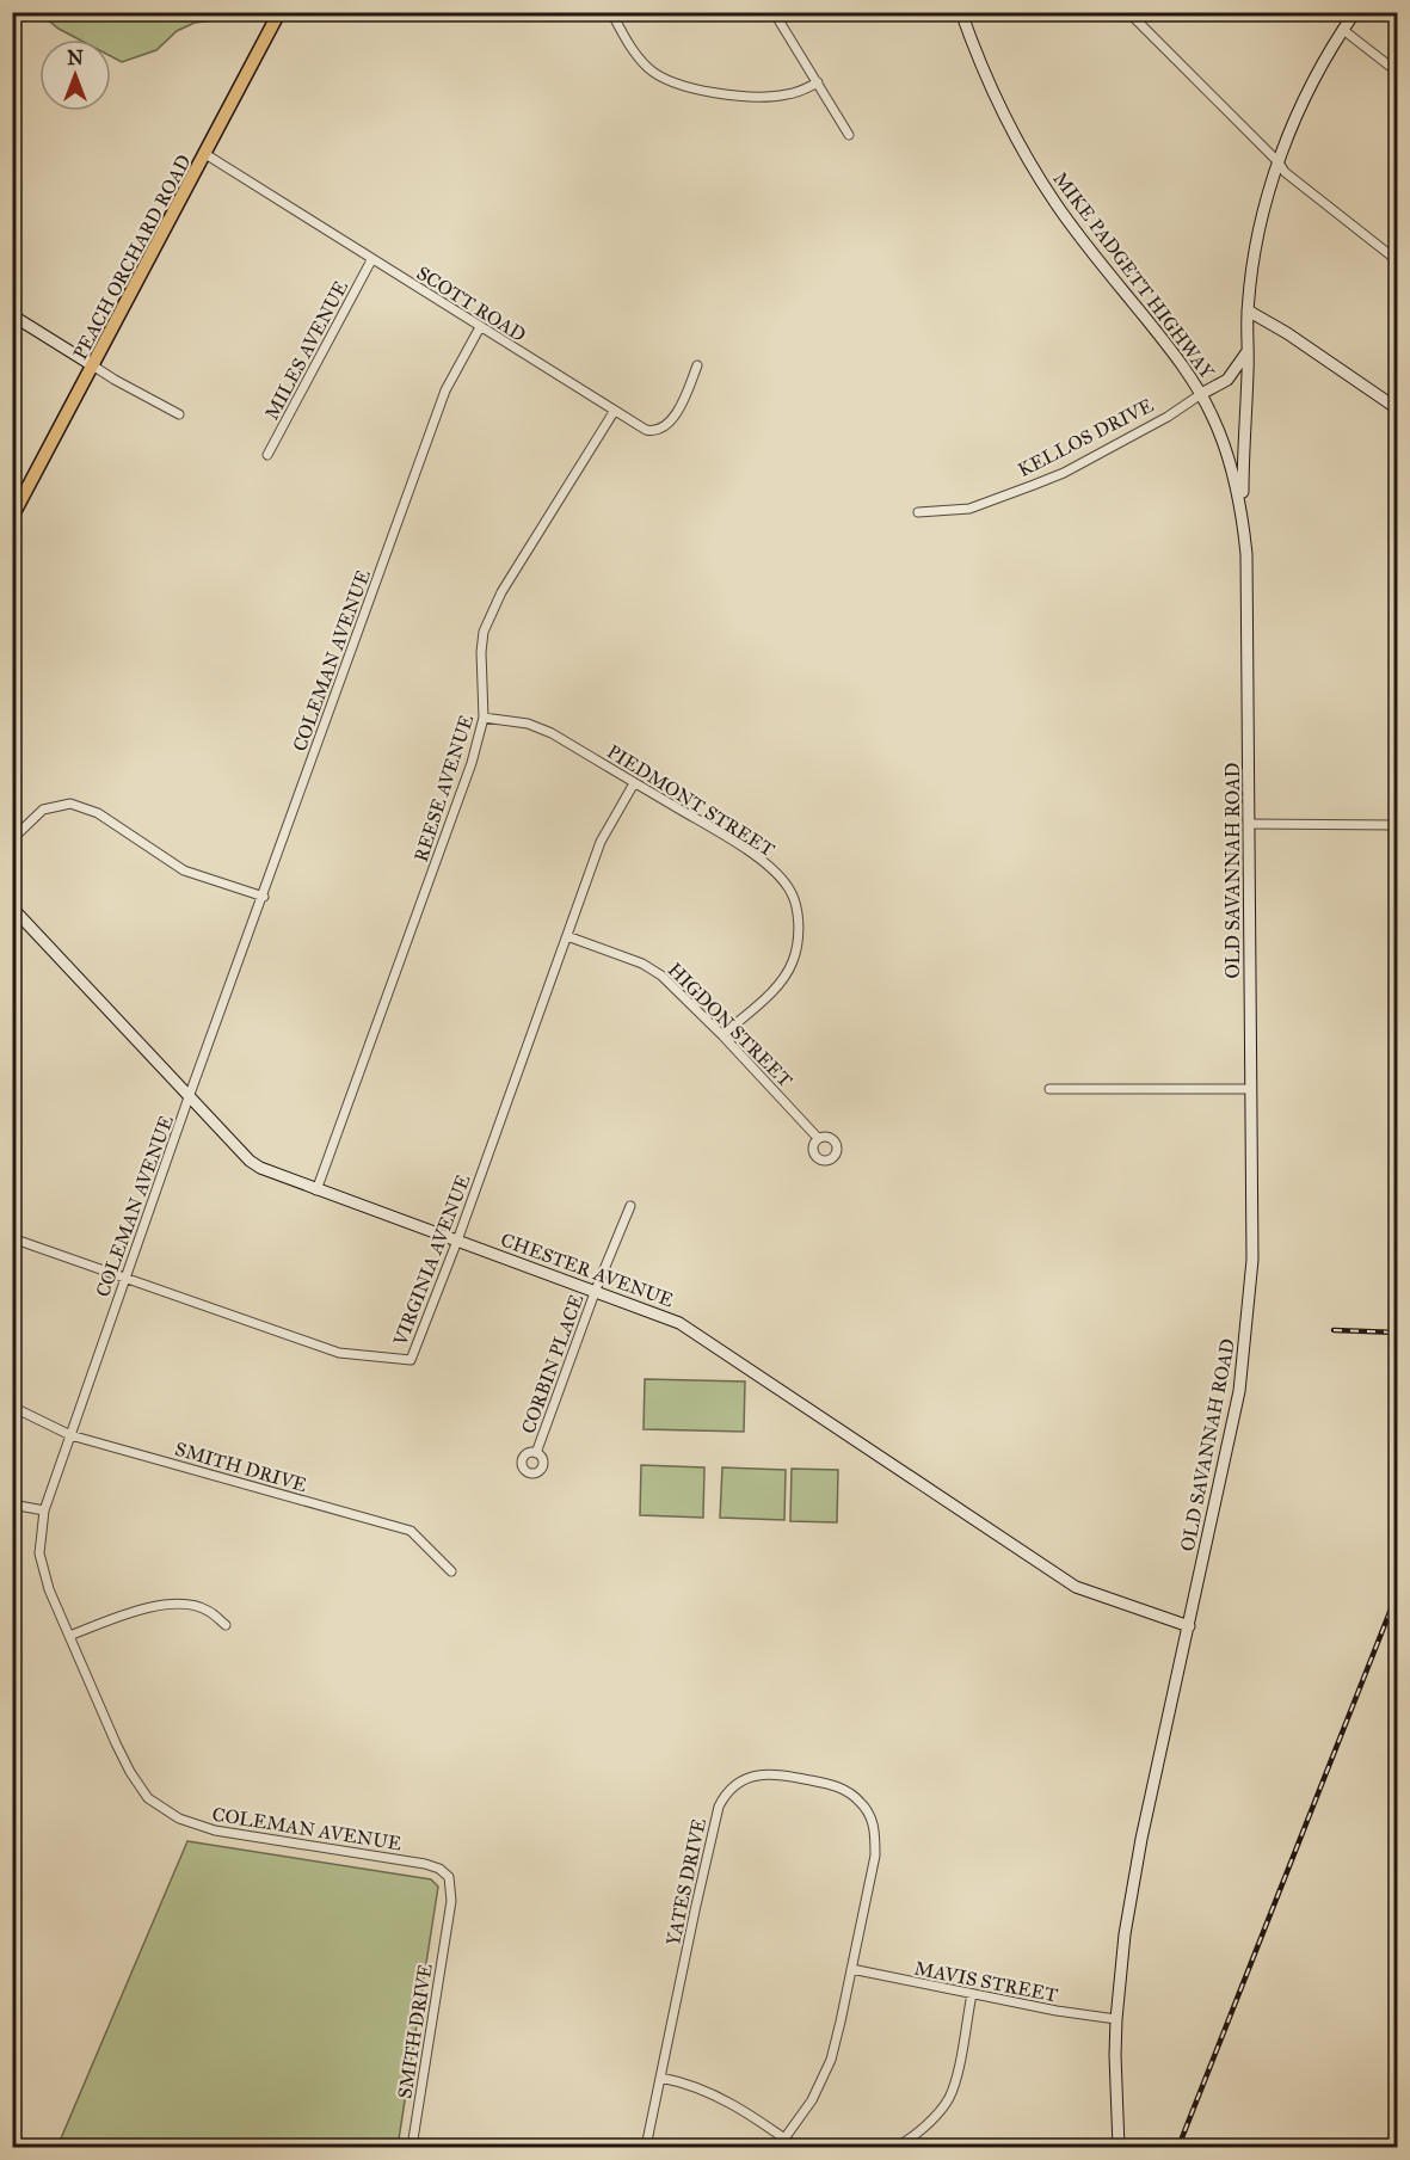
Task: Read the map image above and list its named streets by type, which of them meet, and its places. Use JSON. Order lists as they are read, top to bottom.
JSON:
{
  "streets": {
    "main road": [
      "PEACH ORCHARD ROAD",
      "MIKE PADGETT HIGHWAY",
      "KELLOS DRIVE",
      "OLD SAVANNAH ROAD",
      "CHESTER AVENUE"
    ],
    "street": [
      "SCOTT ROAD",
      "MILES AVENUE",
      "COLEMAN AVENUE",
      "REESE AVENUE",
      "PIEDMONT STREET",
      "HIGDON STREET",
      "VIRGINIA AVENUE",
      "CORBIN PLACE",
      "SMITH DRIVE",
      "YATES DRIVE",
      "MAVIS STREET"
    ]
  },
  "crossings": [
    ["PEACH ORCHARD ROAD", "SCOTT ROAD"],
    ["MIKE PADGETT HIGHWAY", "KELLOS DRIVE"],
    ["MIKE PADGETT HIGHWAY", "OLD SAVANNAH ROAD"],
    ["SCOTT ROAD", "MILES AVENUE"],
    ["SCOTT ROAD", "COLEMAN AVENUE"],
    ["SCOTT ROAD", "REESE AVENUE"],
    ["COLEMAN AVENUE", "VIRGINIA AVENUE"],
    ["COLEMAN AVENUE", "CHESTER AVENUE"],
    ["COLEMAN AVENUE", "SMITH DRIVE"],
    ["REESE AVENUE", "PIEDMONT STREET"],
    ["REESE AVENUE", "CHESTER AVENUE"],
    ["PIEDMONT STREET", "HIGDON STREET"],
    ["PIEDMONT STREET", "VIRGINIA AVENUE"],
    ["OLD SAVANNAH ROAD", "CHESTER AVENUE"],
    ["OLD SAVANNAH ROAD", "MAVIS STREET"],
    ["HIGDON STREET", "VIRGINIA AVENUE"],
    ["VIRGINIA AVENUE", "CHESTER AVENUE"],
    ["CHESTER AVENUE", "CORBIN PLACE"],
    ["YATES DRIVE", "MAVIS STREET"]
  ],
  "north": "top"
}
